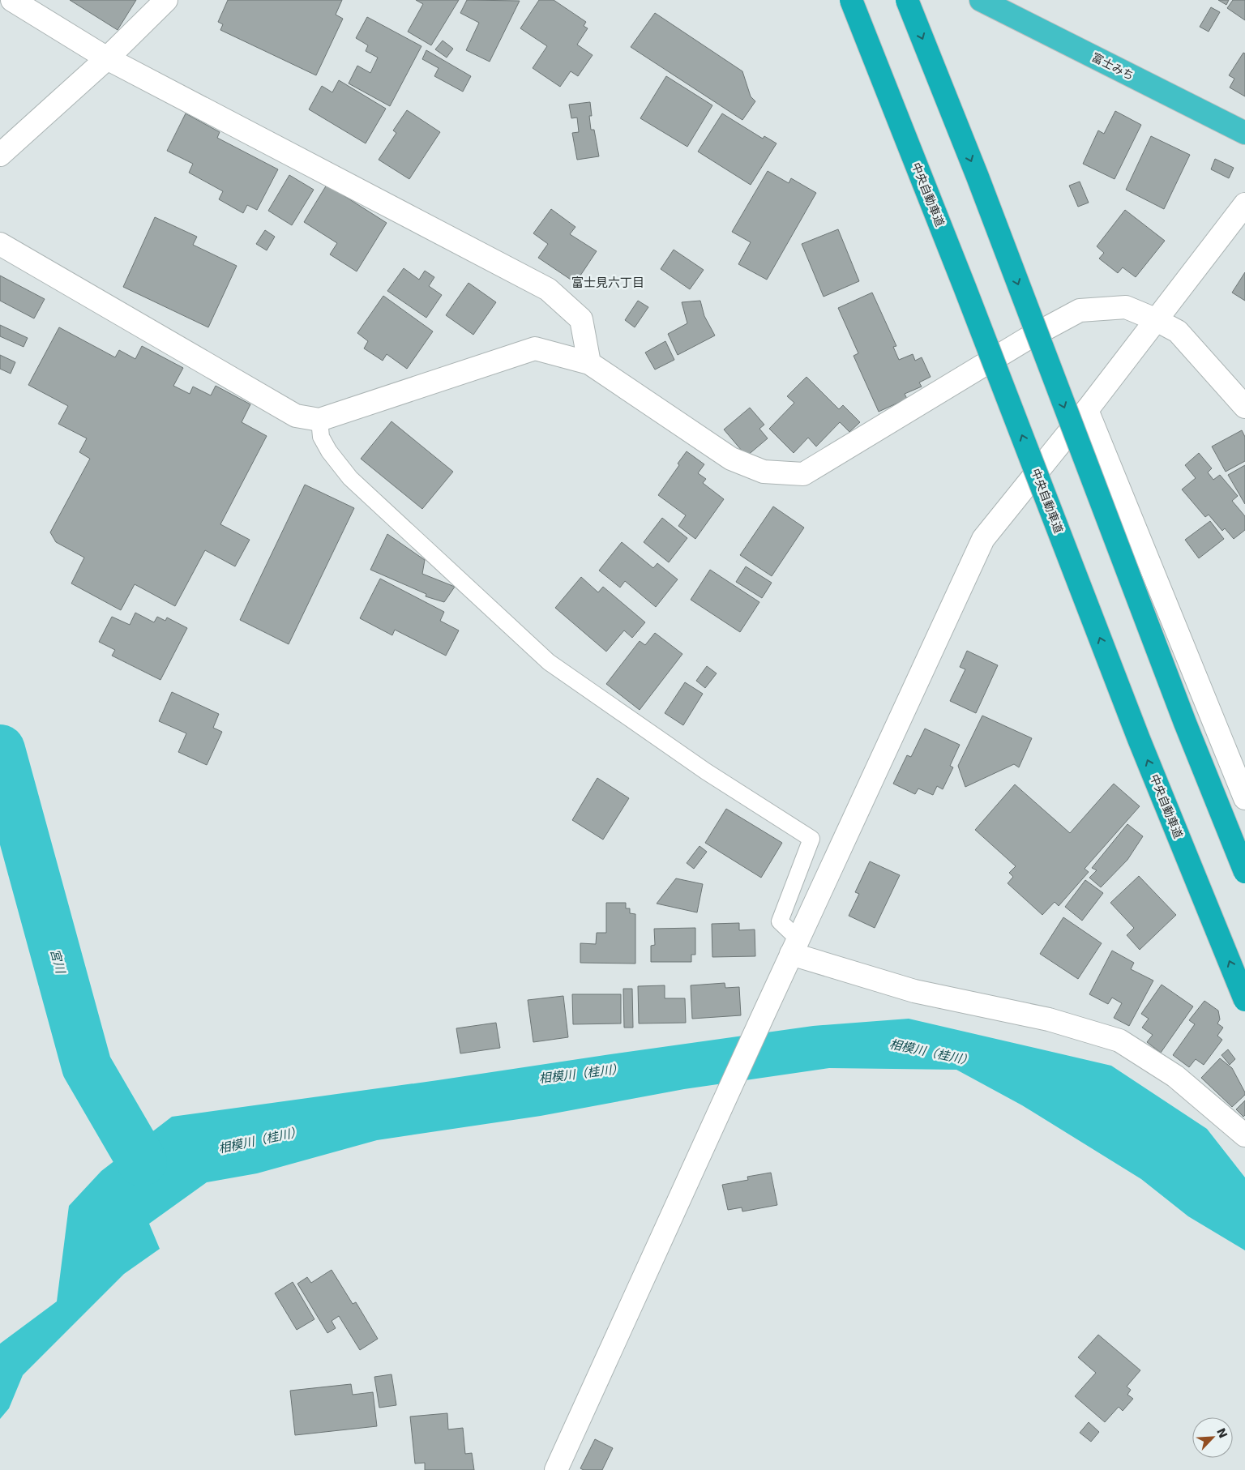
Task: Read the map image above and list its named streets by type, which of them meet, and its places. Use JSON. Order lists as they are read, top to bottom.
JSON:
{
  "streets": {
    "highway": ["富士みち", "中央自動車道"]
  },
  "districts": ["富士見六丁目"],
  "water": ["宮川", "相模川（桂川）"],
  "north": "top right"
}
